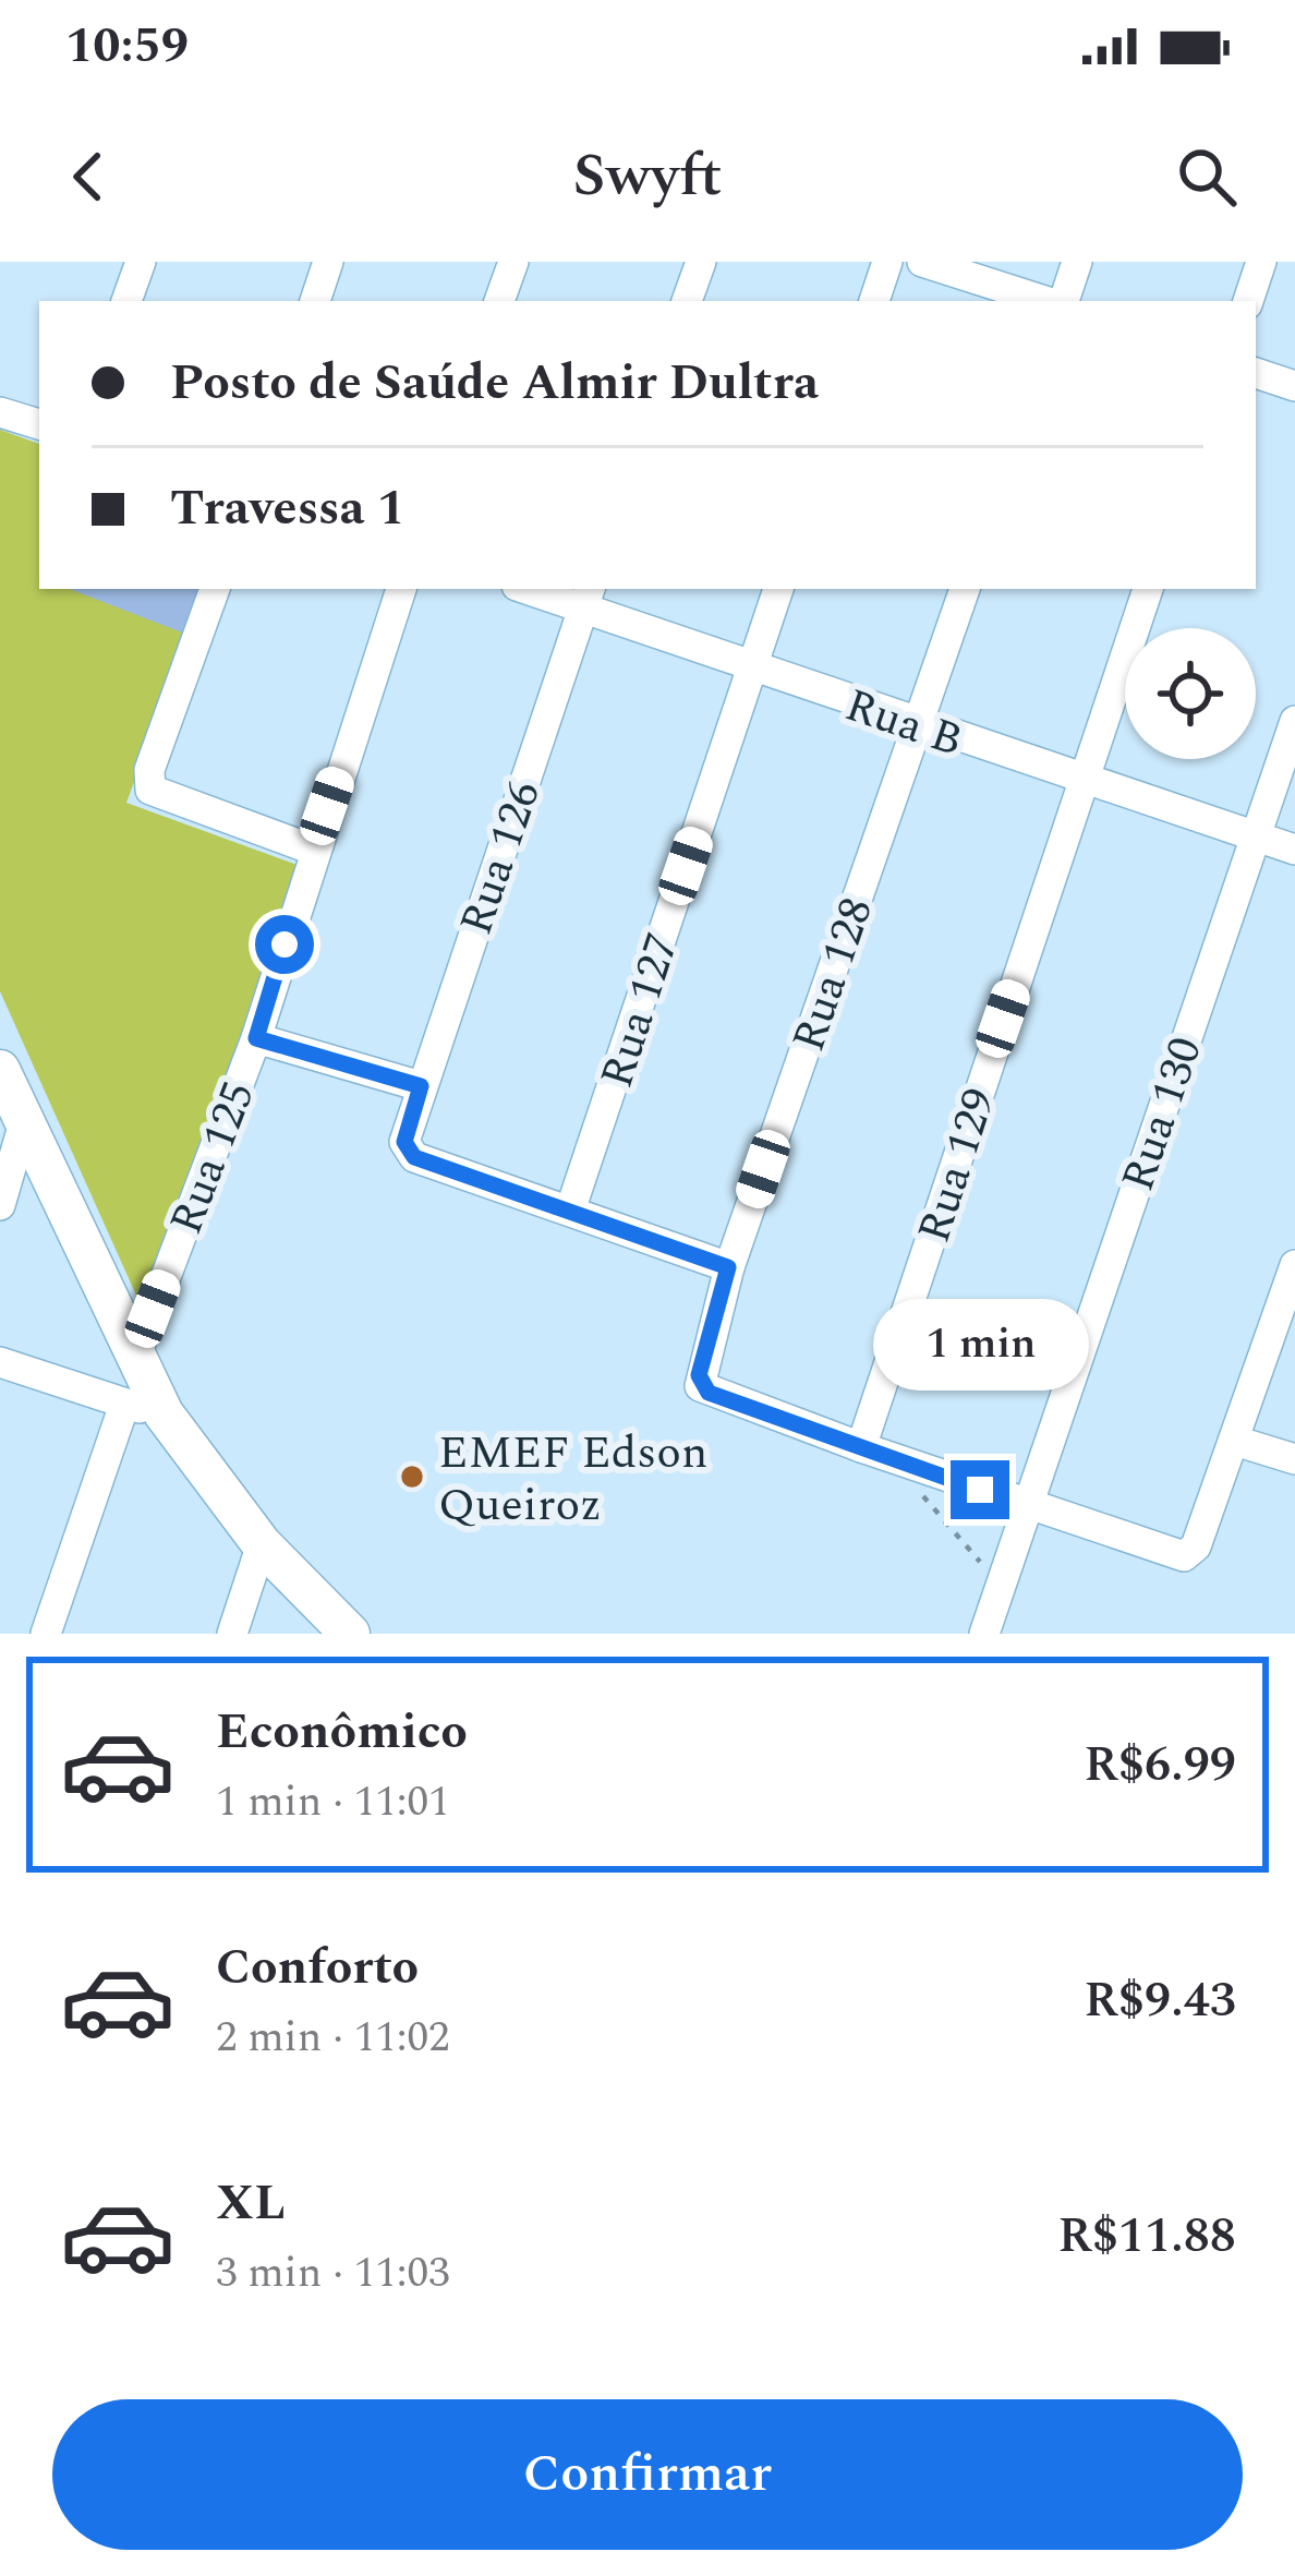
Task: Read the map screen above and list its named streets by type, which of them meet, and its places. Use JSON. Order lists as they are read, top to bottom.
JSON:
{
  "streets": {
    "street": [
      "Rua B",
      "Rua 126",
      "Rua 128",
      "Rua 127",
      "Rua 130",
      "Rua 125",
      "Rua 129"
    ]
  },
  "crossings": [
    ["Rua B", "Rua 126"],
    ["Rua B", "Rua 128"],
    ["Rua B", "Rua 127"],
    ["Rua B", "Rua 130"],
    ["Rua B", "Rua 129"],
    ["Rua 126", "Rua 127"],
    ["Rua 128", "Rua 129"]
  ],
  "places": ["EMEF Edson Queiroz"],
  "page": {
    "status": "10:59",
    "header": "Swyft",
    "banner": ["Posto de Saúde Almir Dultra", "Travessa 1"],
    "bubble": "1 min",
    "list": [
      {
        "name": "Econômico",
        "note": "1 min · 11:01",
        "value": "R$6.99"
      },
      {
        "name": "Conforto",
        "note": "2 min · 11:02",
        "value": "R$9.43"
      },
      {
        "name": "XL",
        "note": "3 min · 11:03",
        "value": "R$11.88"
      }
    ],
    "buttons": "Confirmar"
  }
}
